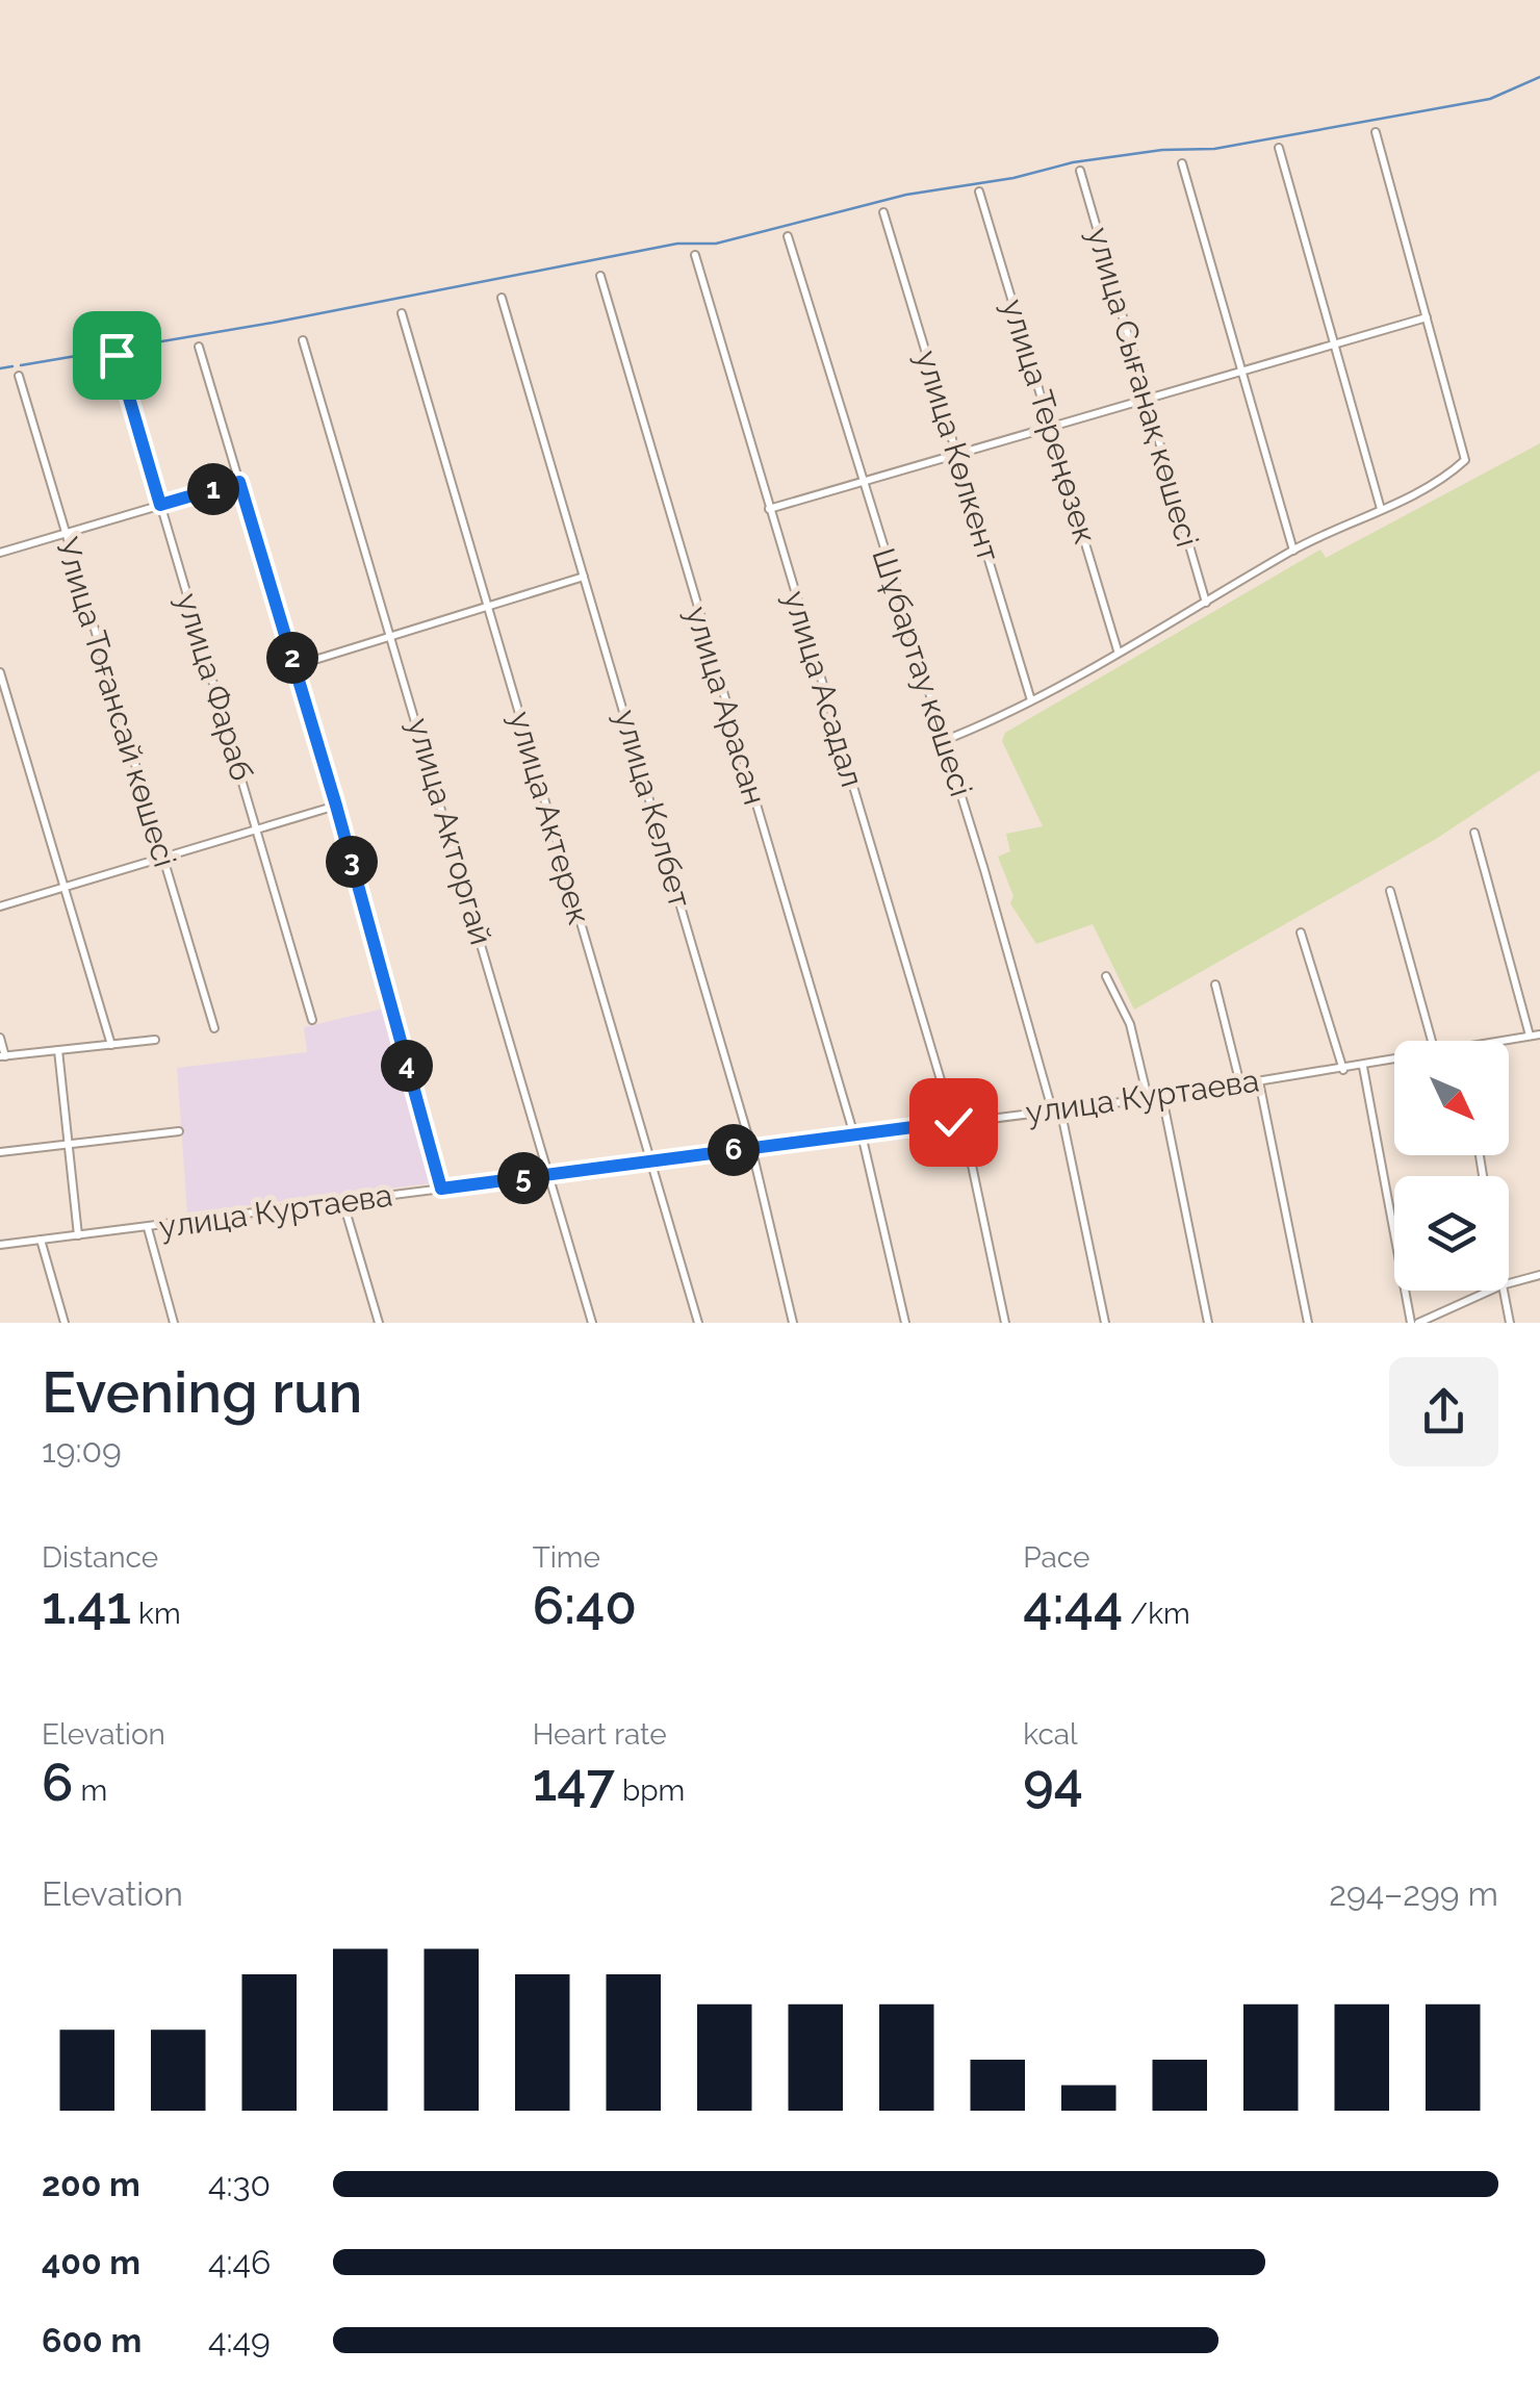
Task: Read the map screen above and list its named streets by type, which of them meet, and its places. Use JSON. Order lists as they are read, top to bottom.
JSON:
{
  "streets": {
    "street": [
      "улица Сығанақ көшесі",
      "улица Тереңөзек",
      "улица Көлкент",
      "Шұбартау көшесі",
      "улица Фараб",
      "улица Асадал",
      "Улица Тоғансай көшесі",
      "улица Арасан",
      "улица Келбет",
      "улица Актерек",
      "улица Акторгай",
      "улица Куртаева"
    ]
  },
  "crossings": [
    ["Шұбартау көшесі", "улица Куртаева"],
    ["улица Асадал", "улица Куртаева"],
    ["улица Арасан", "улица Куртаева"],
    ["улица Келбет", "улица Куртаева"],
    ["улица Актерек", "улица Куртаева"],
    ["улица Акторгай", "улица Куртаева"]
  ],
  "north": "bottom right",
  "page": {
    "pins": [
      "1",
      "2",
      "3",
      "4",
      "6",
      "5"
    ],
    "heading": ["Evening run", "19:09"],
    "stats": [
      ["Distance", "1.41 km"],
      ["Time", "6:40"],
      ["Pace", "4:44 /km"],
      ["Elevation", "6 m"],
      ["Heart rate", "147 bpm"],
      ["kcal", "94"]
    ],
    "chart": ["Elevation", "294–299 m"],
    "list": [
      {
        "name": "200 m",
        "note": "4:30"
      },
      {
        "name": "400 m",
        "note": "4:46"
      },
      {
        "name": "600 m",
        "note": "4:49"
      }
    ]
  }
}
